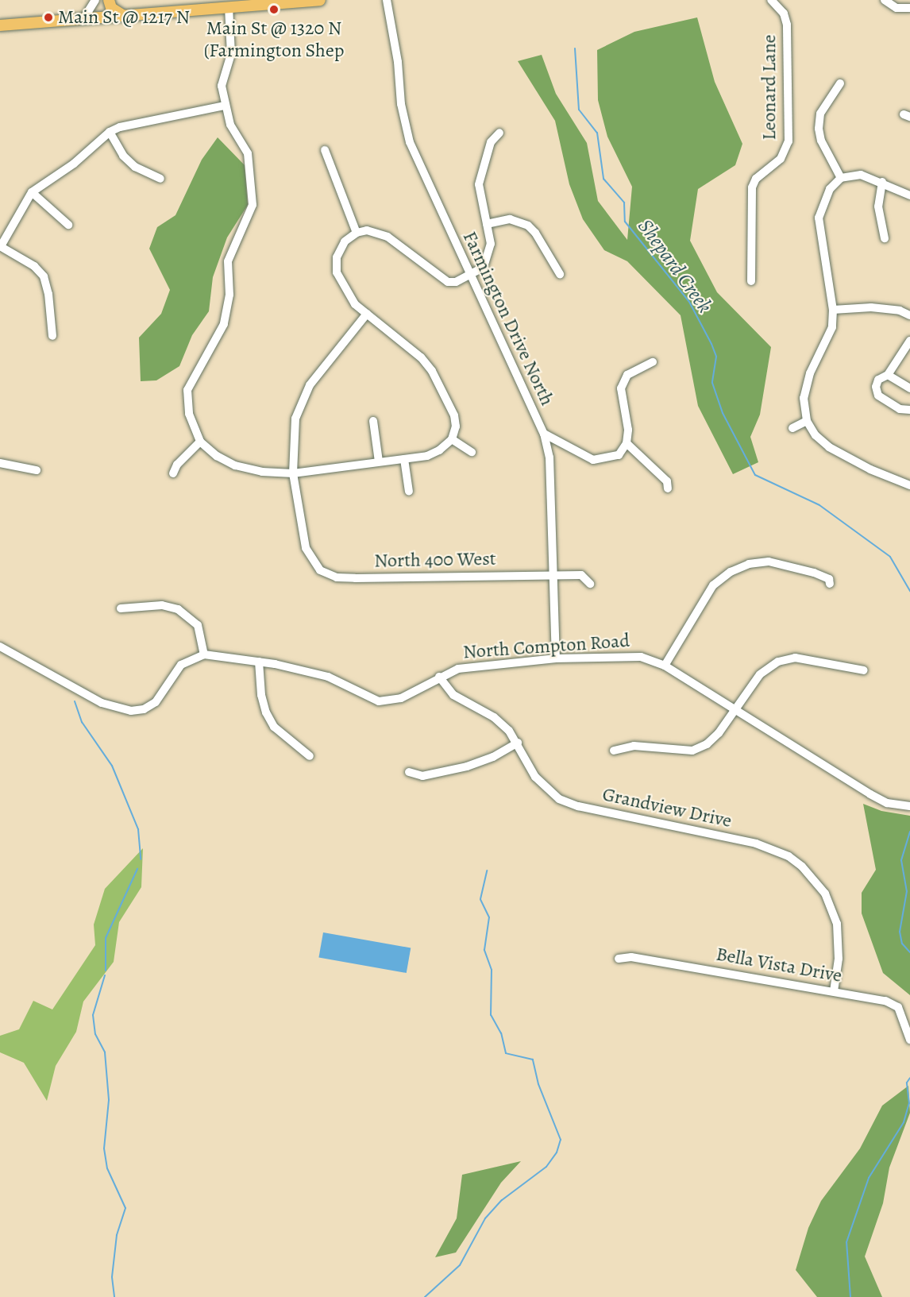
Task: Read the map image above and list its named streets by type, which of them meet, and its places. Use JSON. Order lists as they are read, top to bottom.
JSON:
{
  "streets": {
    "street": [
      "Leonard Lane",
      "Farmington Drive North",
      "North 400 West",
      "North Compton Road",
      "Grandview Drive",
      "Bella Vista Drive"
    ]
  },
  "crossings": [
    ["Farmington Drive North", "North 400 West"],
    ["Farmington Drive North", "North Compton Road"],
    ["North Compton Road", "Grandview Drive"],
    ["Grandview Drive", "Bella Vista Drive"]
  ],
  "water": ["Shepard Creek"],
  "places": ["Main St @ 1320 N (Farmington Shep", "Main St @ 1217 N"]
}
